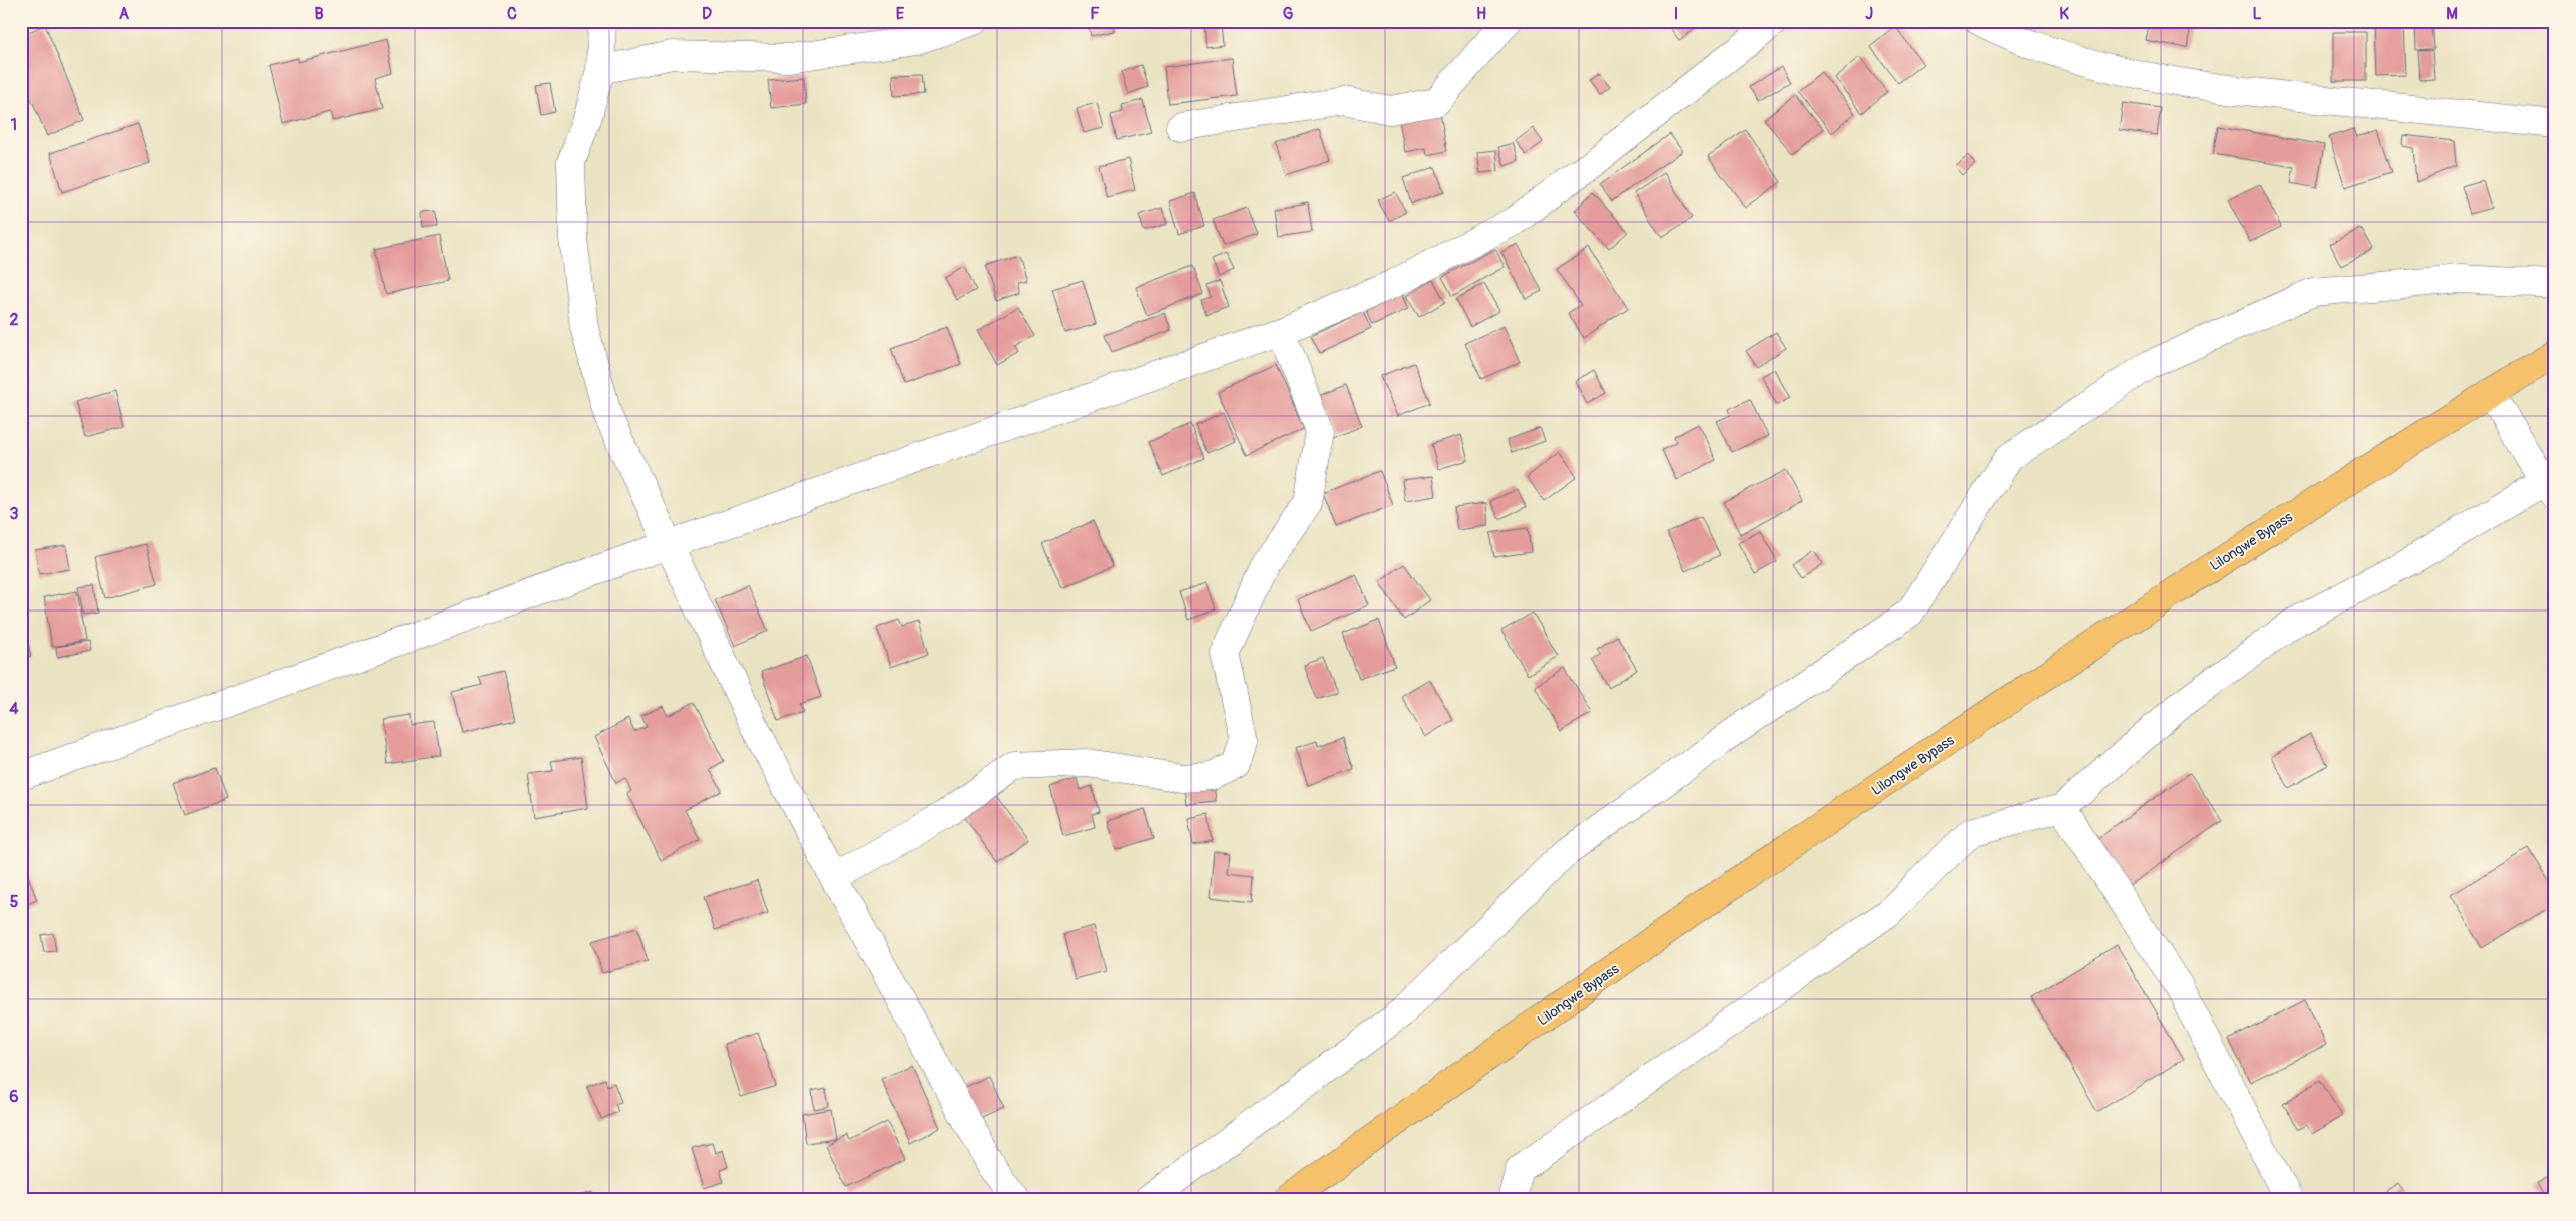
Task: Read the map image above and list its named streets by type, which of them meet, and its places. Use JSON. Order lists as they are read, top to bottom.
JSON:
{
  "streets": {
    "main road": ["Lilongwe Bypass"]
  },
  "grid": {
    "columns": [
      "A",
      "B",
      "C",
      "D",
      "E",
      "F",
      "G",
      "H",
      "I",
      "J",
      "K",
      "L",
      "M"
    ],
    "rows": [
      "1",
      "2",
      "3",
      "4",
      "5",
      "6"
    ]
  }
}
